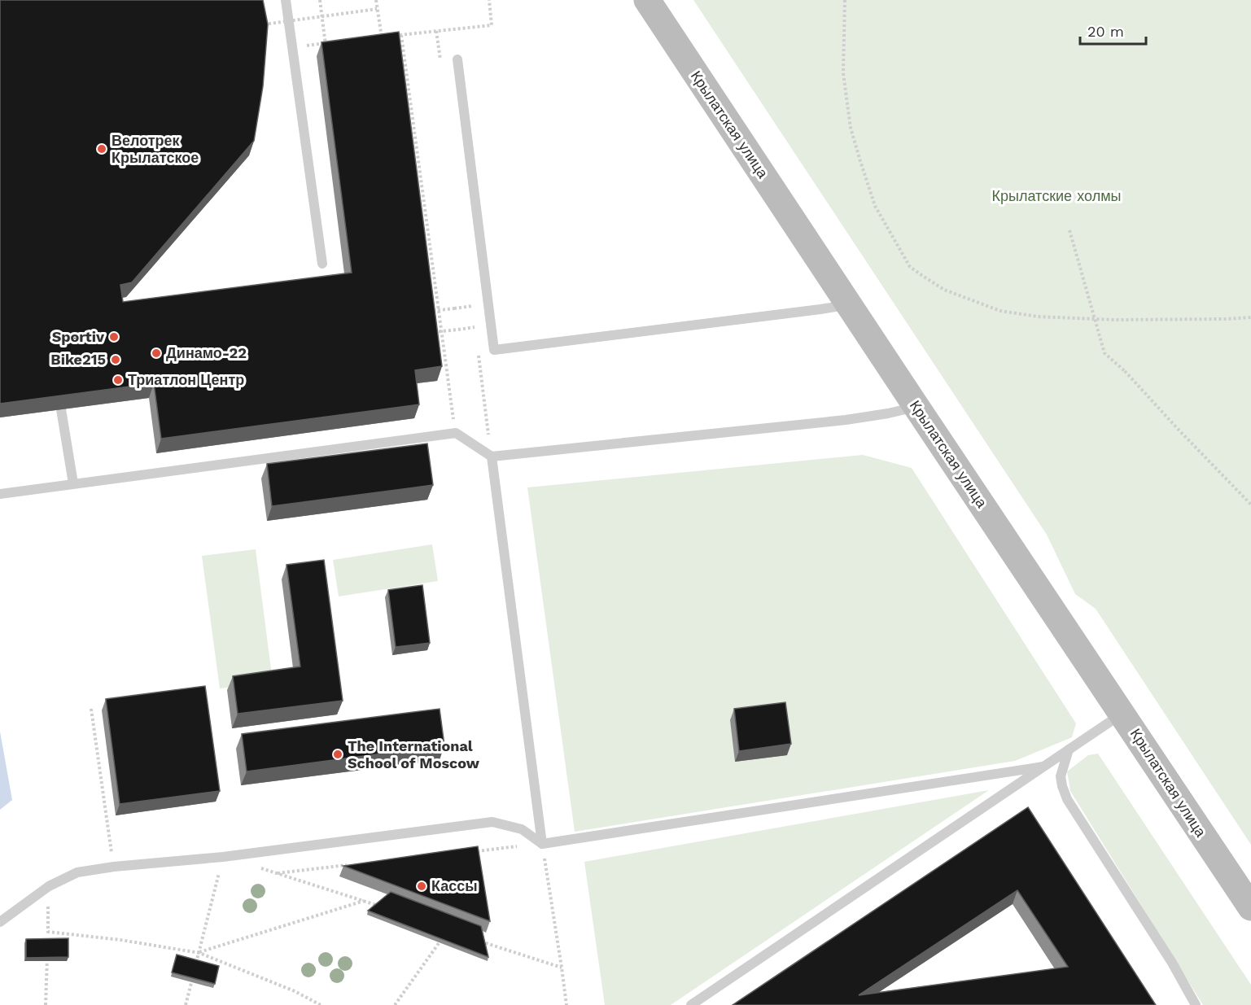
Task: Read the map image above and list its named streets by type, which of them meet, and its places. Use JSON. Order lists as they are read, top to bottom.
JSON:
{
  "streets": {
    "main road": ["Крылатская улица"]
  },
  "parks": ["Крылатские холмы"],
  "places": [
    "Велотрек Крылатское",
    "Sportiv",
    "Динамо-22",
    "Bike215",
    "Триатлон Центр",
    "The International School of Moscow",
    "Кассы"
  ],
  "scale_bar": "20 m"
}
